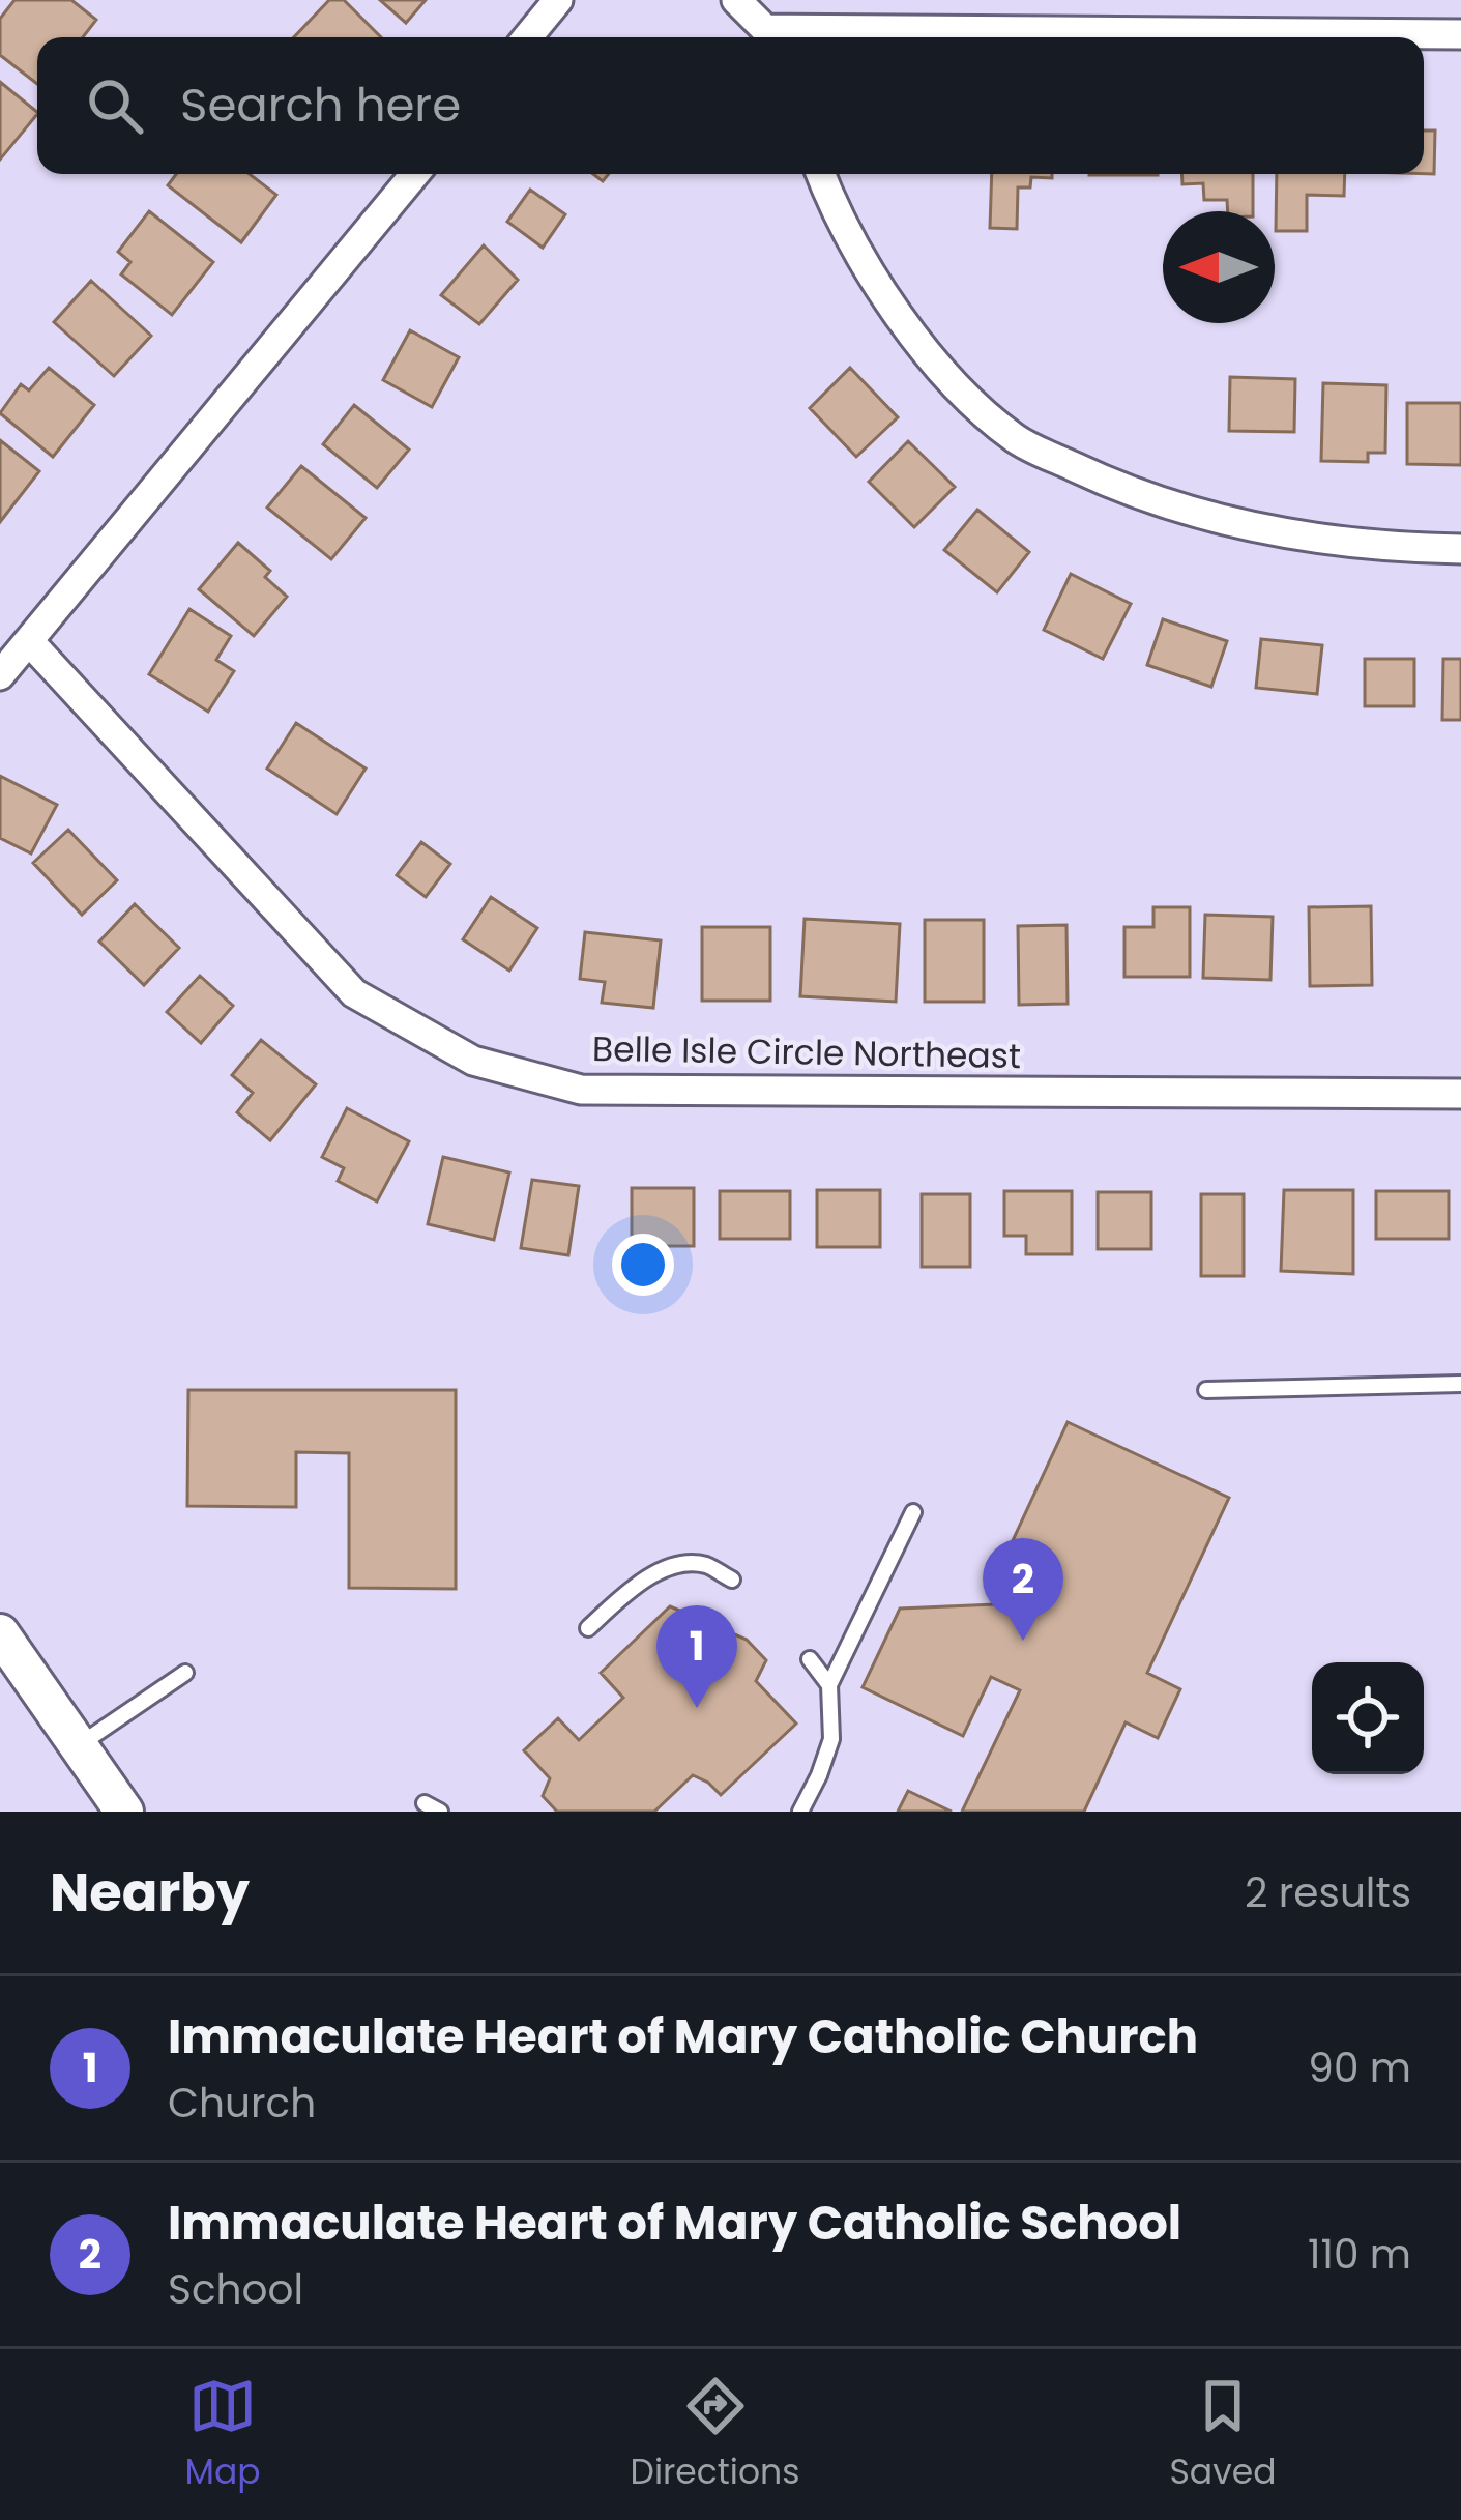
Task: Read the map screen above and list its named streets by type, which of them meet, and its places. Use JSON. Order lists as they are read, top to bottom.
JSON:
{
  "streets": {
    "street": ["Belle Isle Circle Northeast"]
  },
  "north": "left",
  "page": {
    "search": "Search here",
    "pins": ["2", "1"],
    "heading": ["Nearby", "2 results"],
    "list": [
      {
        "mark": "1",
        "name": "Immaculate Heart of Mary Catholic Church",
        "note": "Church",
        "value": "90 m"
      },
      {
        "mark": "2",
        "name": "Immaculate Heart of Mary Catholic School",
        "note": "School",
        "value": "110 m"
      }
    ],
    "nav": ["Map", "Directions", "Saved"]
  }
}
